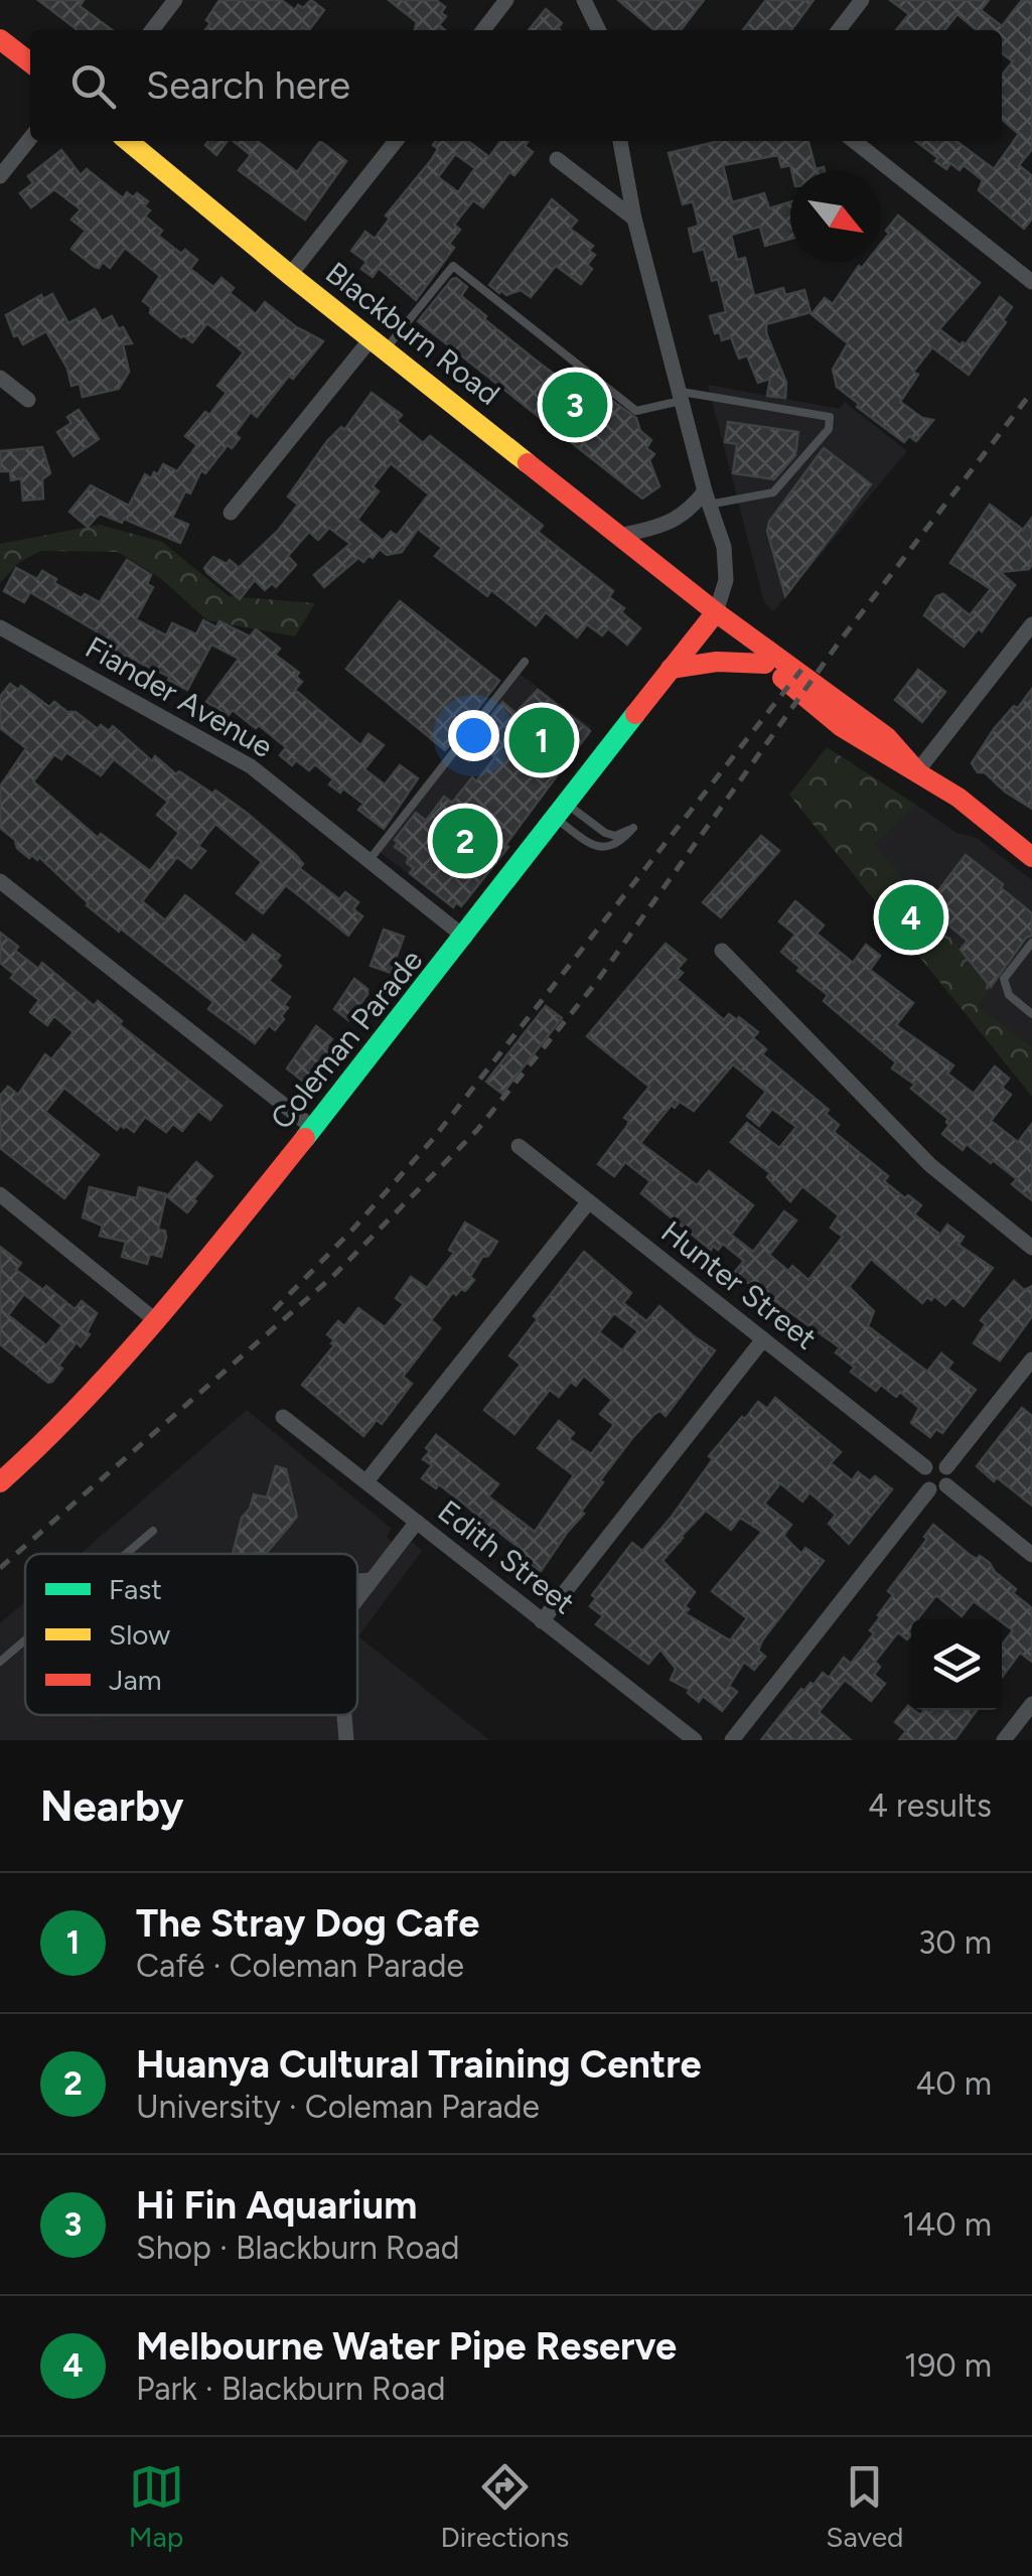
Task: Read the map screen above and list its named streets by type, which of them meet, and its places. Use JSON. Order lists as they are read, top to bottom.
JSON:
{
  "streets": {
    "main road": ["Blackburn Road", "Coleman Parade"],
    "street": ["Fiander Avenue", "Hunter Street", "Edith Street"]
  },
  "crossings": [
    ["Blackburn Road", "Coleman Parade"],
    ["Fiander Avenue", "Coleman Parade"]
  ],
  "legend": ["Fast", "Slow", "Jam"],
  "north": "bottom right",
  "page": {
    "search": "Search here",
    "pins": [
      "3",
      "1",
      "2",
      "4"
    ],
    "heading": ["Nearby", "4 results"],
    "list": [
      {
        "mark": "1",
        "name": "The Stray Dog Cafe",
        "note": "Café · Coleman Parade",
        "value": "30 m"
      },
      {
        "mark": "2",
        "name": "Huanya Cultural Training Centre",
        "note": "University · Coleman Parade",
        "value": "40 m"
      },
      {
        "mark": "3",
        "name": "Hi Fin Aquarium",
        "note": "Shop · Blackburn Road",
        "value": "140 m"
      },
      {
        "mark": "4",
        "name": "Melbourne Water Pipe Reserve",
        "note": "Park · Blackburn Road",
        "value": "190 m"
      }
    ],
    "nav": ["Map", "Directions", "Saved"]
  }
}
